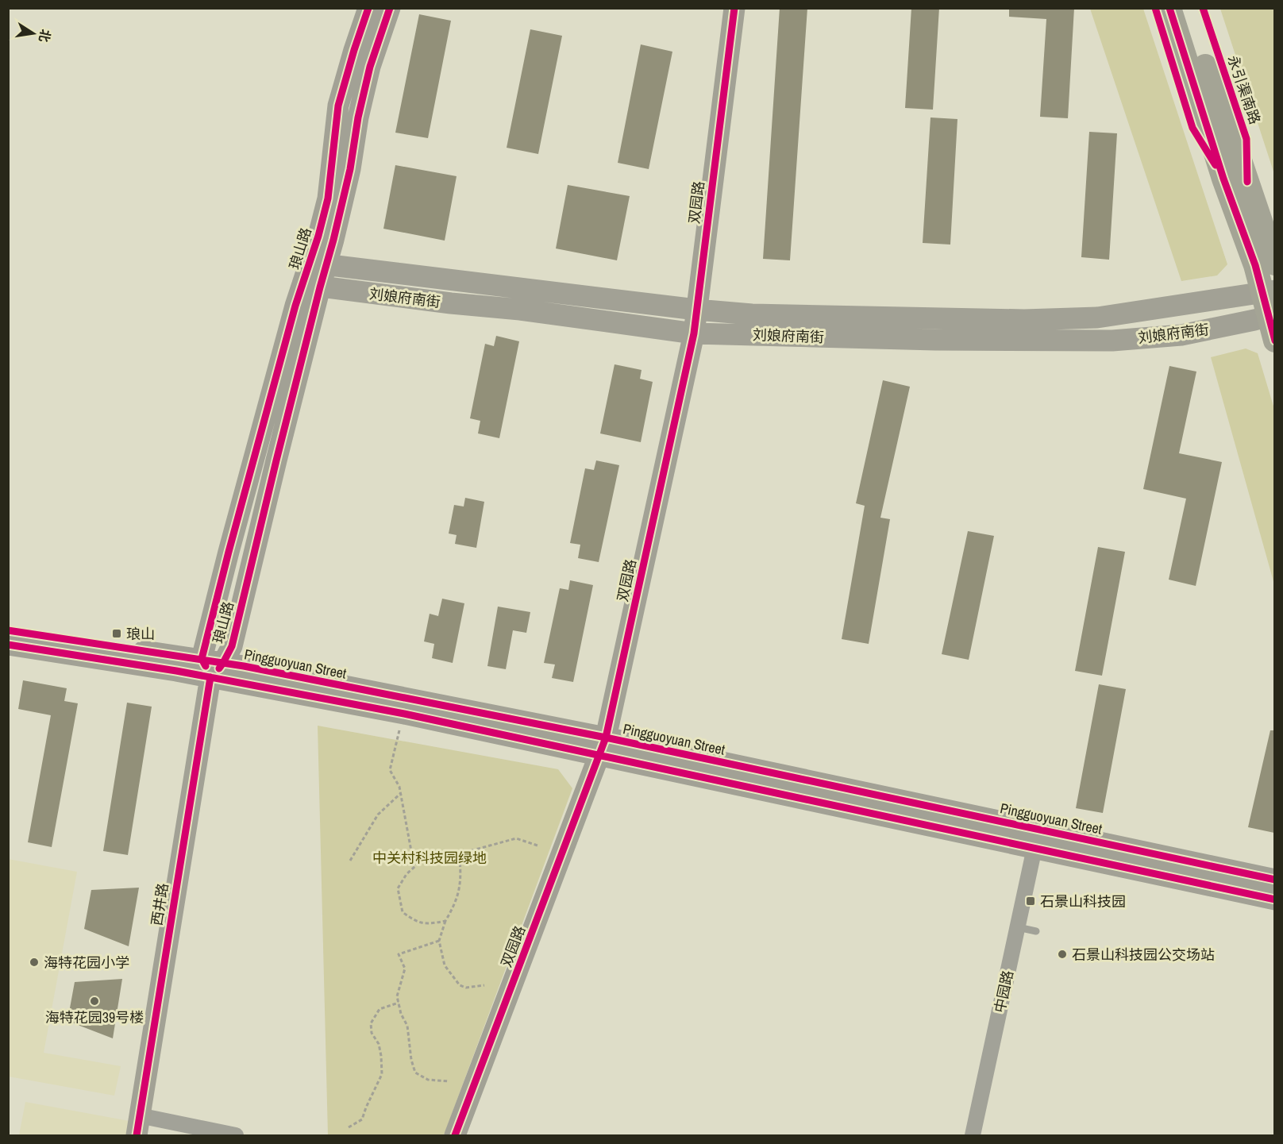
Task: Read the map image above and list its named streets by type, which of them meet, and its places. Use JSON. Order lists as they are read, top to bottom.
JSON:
{
  "streets": {
    "main road": [
      "永引渠南路",
      "双园路",
      "琅山路",
      "刘娘府南街",
      "Pingguoyuan Street",
      "西井路"
    ],
    "street": ["中园路"]
  },
  "crossings": [
    ["双园路", "刘娘府南街"],
    ["双园路", "Pingguoyuan Street"],
    ["琅山路", "刘娘府南街"],
    ["琅山路", "Pingguoyuan Street"],
    ["琅山路", "西井路"],
    ["Pingguoyuan Street", "西井路"],
    ["Pingguoyuan Street", "中园路"]
  ],
  "parks": ["中关村科技园绿地"],
  "places": {
    "transit": ["琅山", "石景山科技园"],
    "other": ["石景山科技园公交场站", "海特花园小学", "海特花园39号楼"]
  },
  "north": "right"
}
